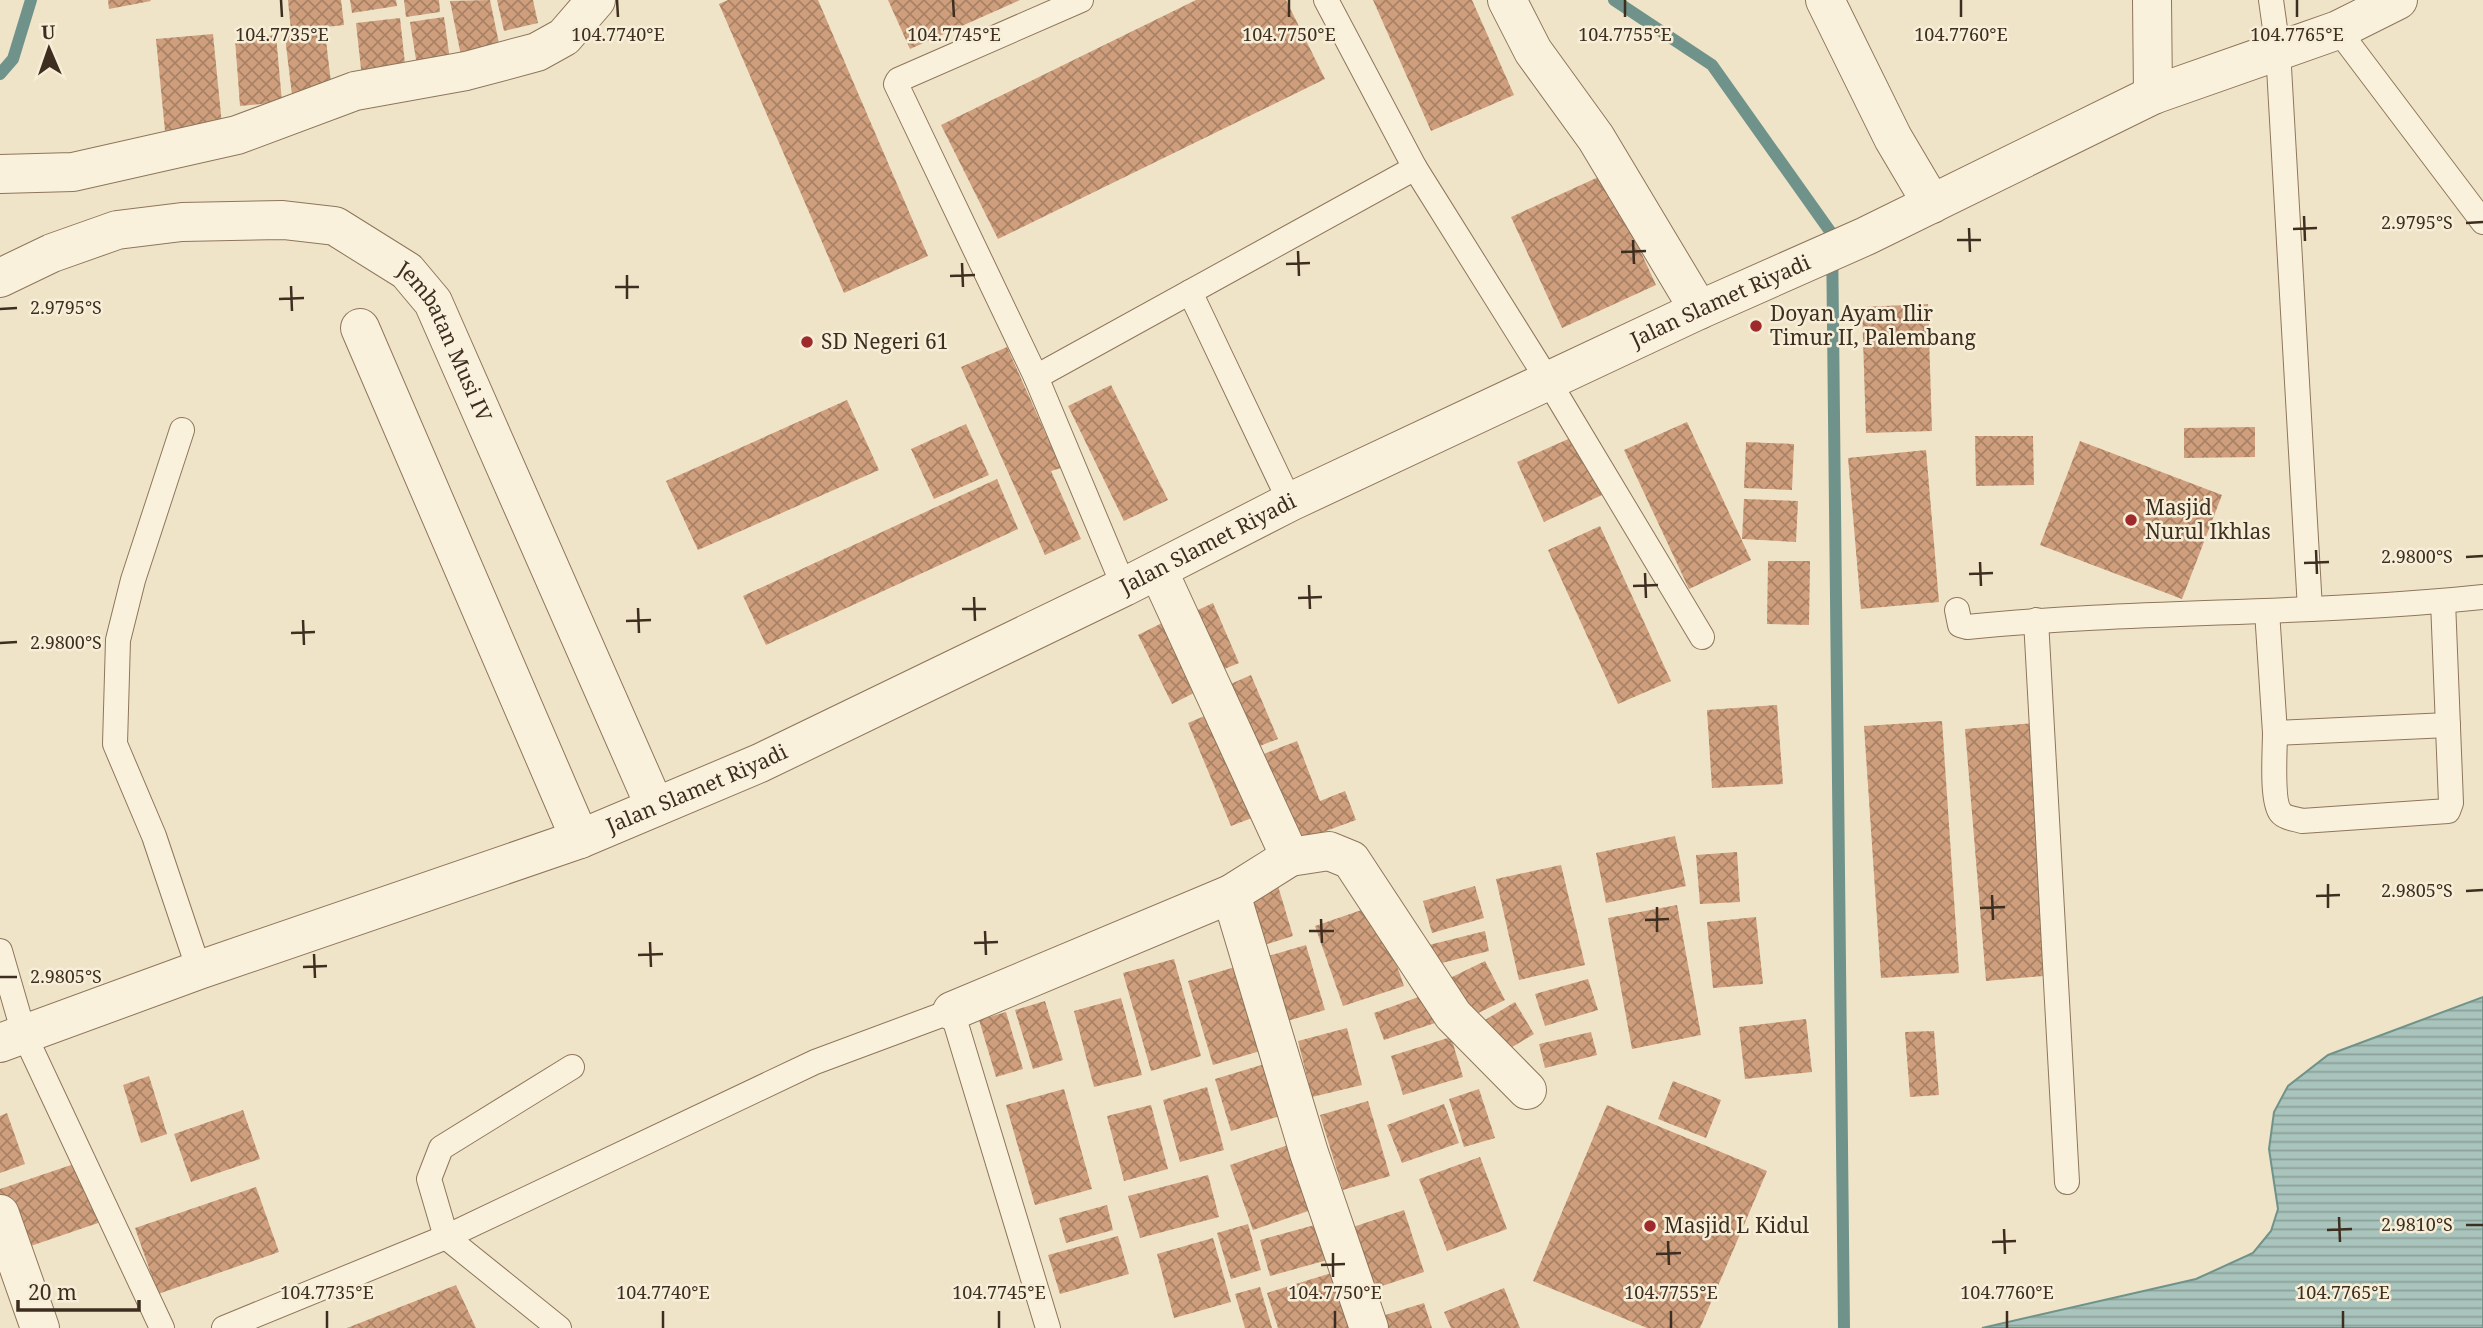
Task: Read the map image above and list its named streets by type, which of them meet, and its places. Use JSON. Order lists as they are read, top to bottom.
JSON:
{
  "streets": {
    "street": ["Jalan Slamet Riyadi", "Jembatan Musi IV"]
  },
  "crossings": [
    ["Jalan Slamet Riyadi", "Jembatan Musi IV"]
  ],
  "places": [
    "Doyan Ayam Ilir Timur II, Palembang",
    "SD Negeri 61",
    "Masjid Nurul Ikhlas",
    "Masjid L Kidul"
  ],
  "scale_bar": "20 m",
  "north": "top",
  "coordinates": [
    "104.7735°E",
    "104.7740°E",
    "104.7745°E",
    "104.7750°E",
    "104.7755°E",
    "104.7760°E",
    "104.7765°E",
    "2.9795°S",
    "2.9800°S",
    "2.9805°S",
    "2.9810°S"
  ]
}
